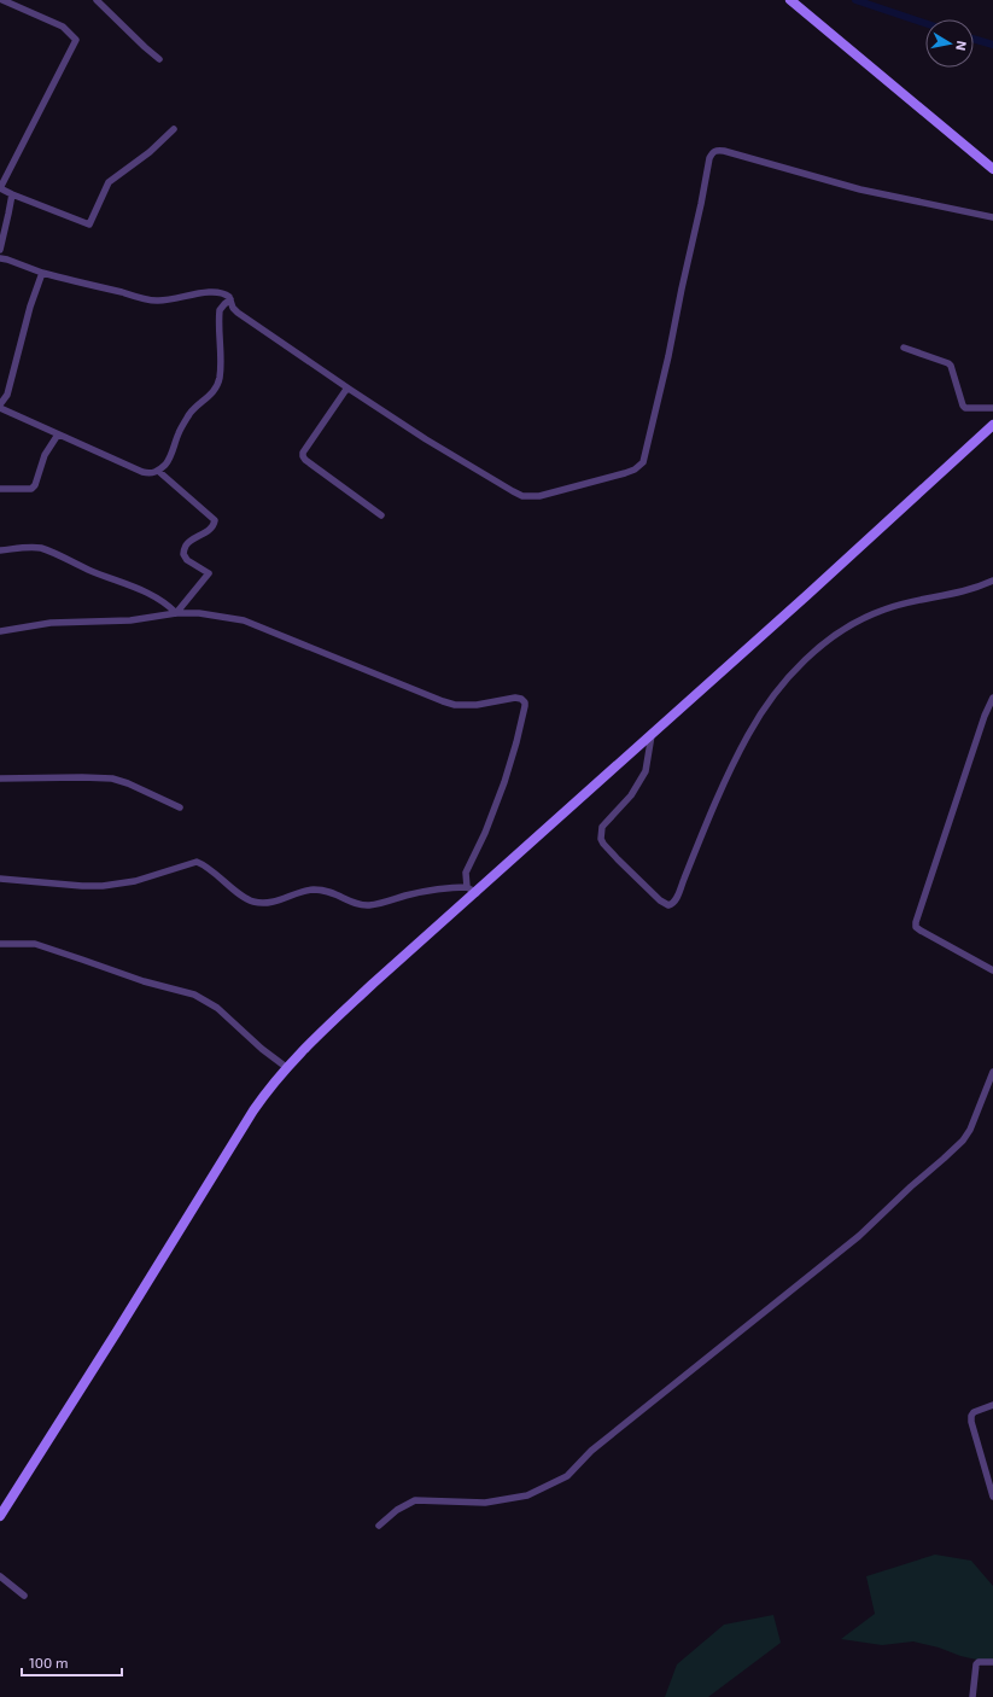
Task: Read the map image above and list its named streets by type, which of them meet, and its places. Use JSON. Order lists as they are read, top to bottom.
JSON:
{
  "scale_bar": "100 m",
  "north": "right"
}
